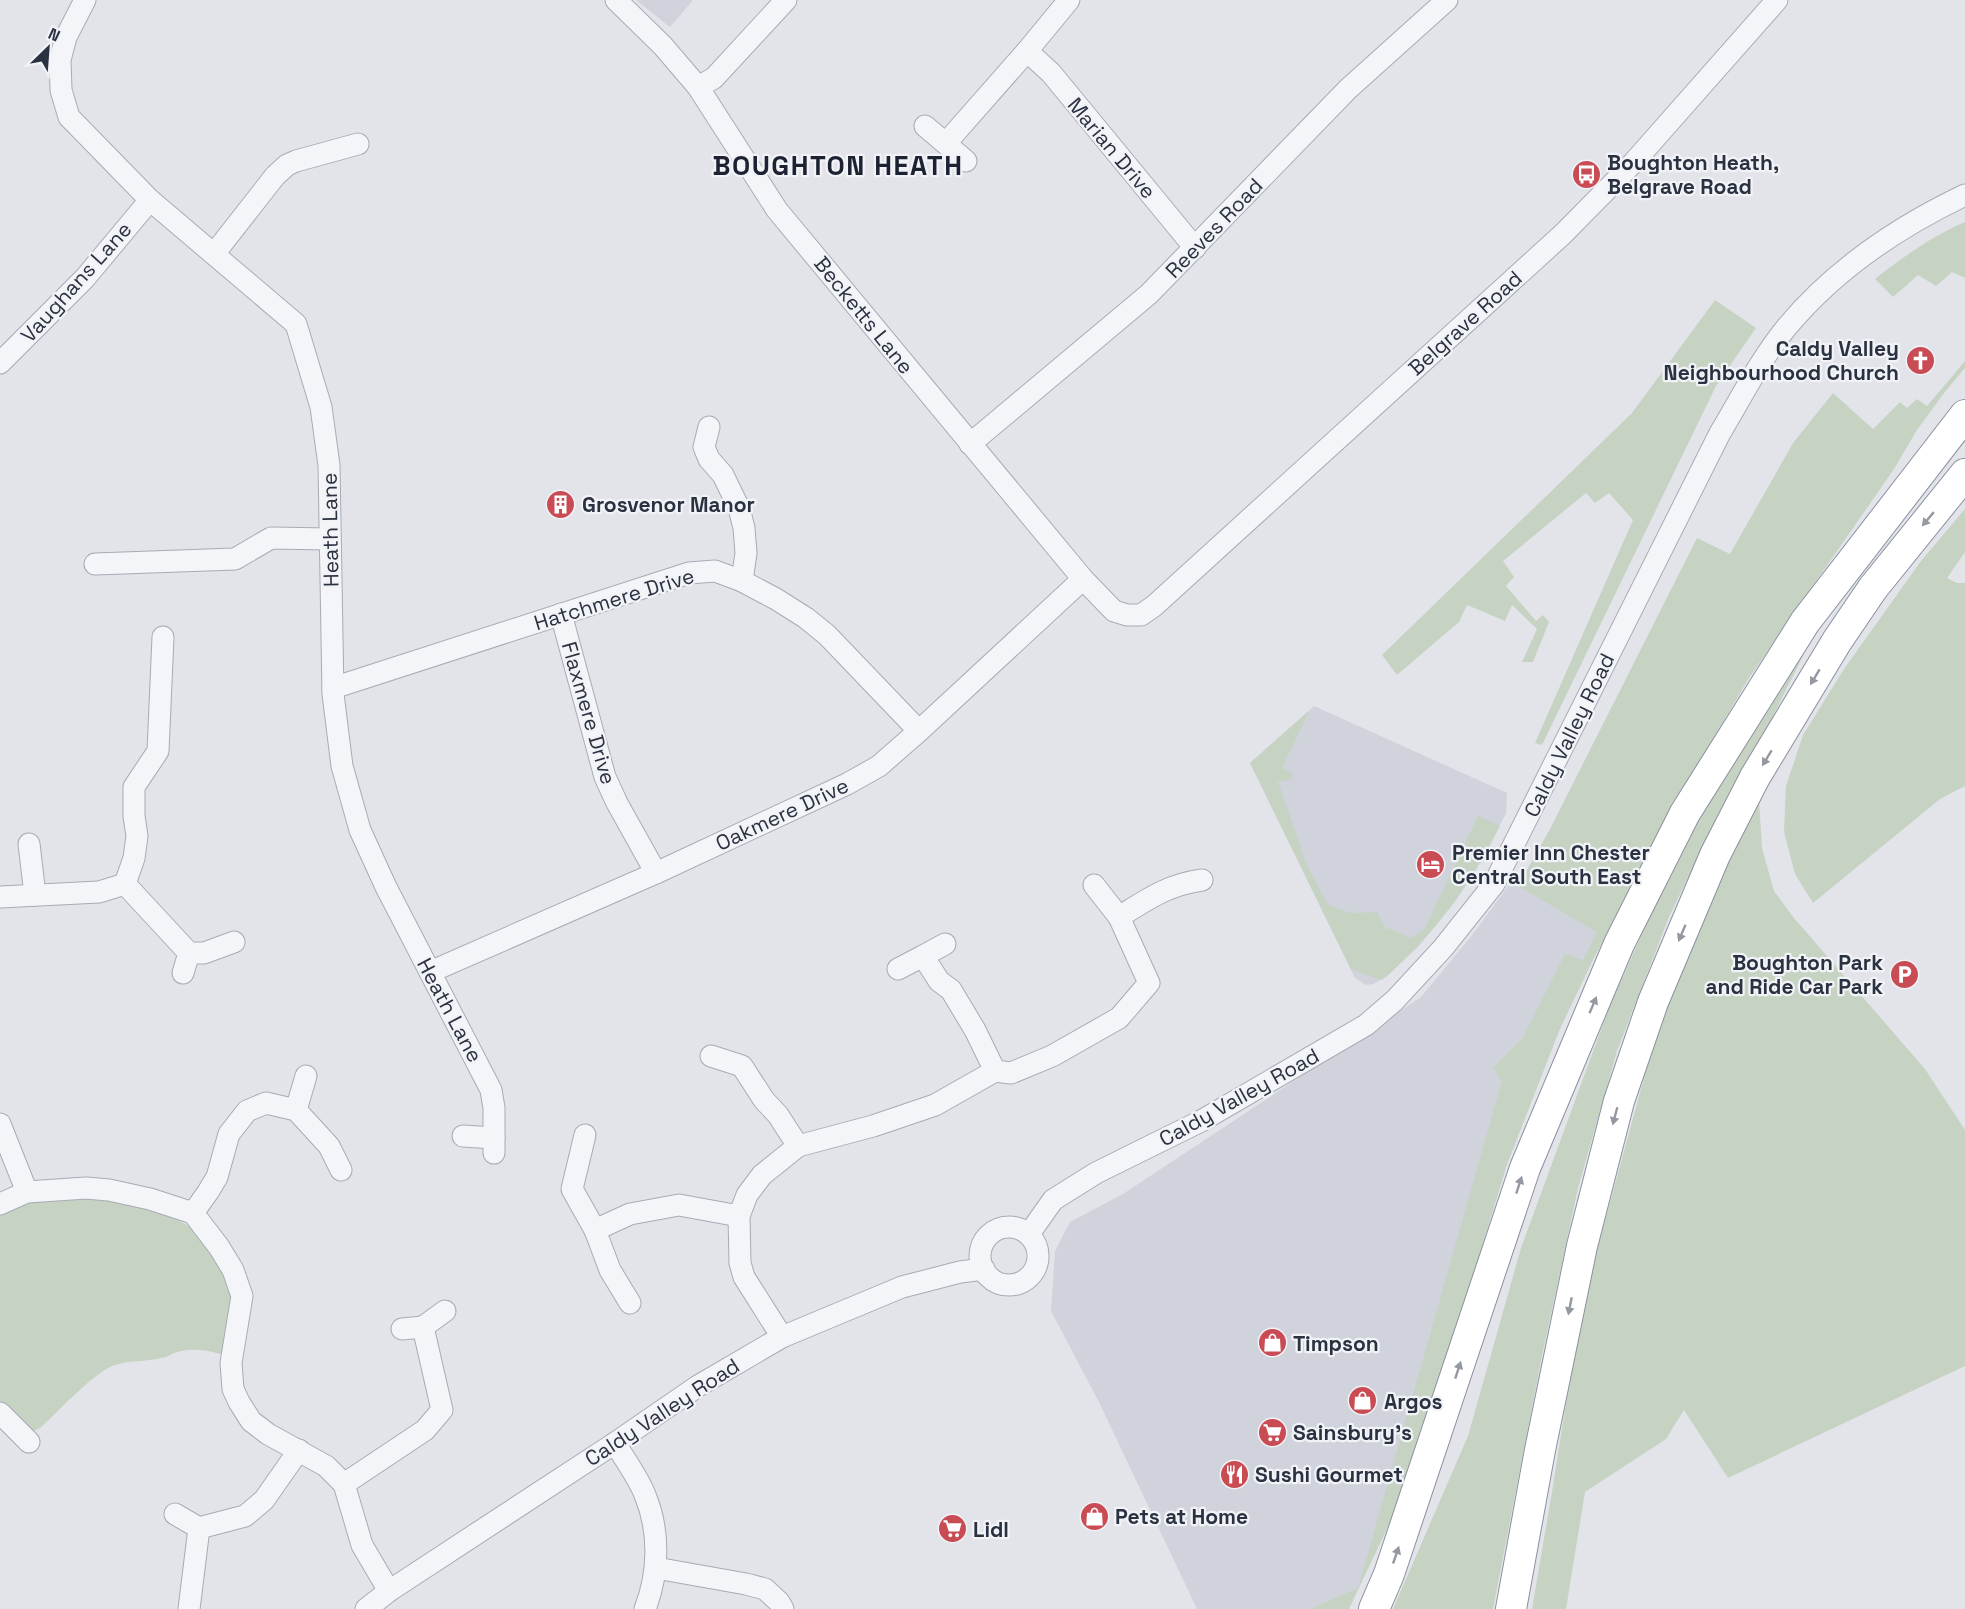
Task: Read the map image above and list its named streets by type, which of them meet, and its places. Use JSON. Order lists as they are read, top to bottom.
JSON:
{
  "streets": {
    "street": [
      "Marian Drive",
      "Reeves Road",
      "Vaughans Lane",
      "Becketts Lane",
      "Belgrave Road",
      "Heath Lane",
      "Hatchmere Drive",
      "Flaxmere Drive",
      "Caldy Valley Road",
      "Oakmere Drive"
    ]
  },
  "crossings": [
    ["Marian Drive", "Reeves Road"],
    ["Reeves Road", "Becketts Lane"],
    ["Vaughans Lane", "Heath Lane"],
    ["Becketts Lane", "Belgrave Road"],
    ["Becketts Lane", "Oakmere Drive"],
    ["Heath Lane", "Hatchmere Drive"],
    ["Heath Lane", "Oakmere Drive"],
    ["Hatchmere Drive", "Flaxmere Drive"],
    ["Hatchmere Drive", "Oakmere Drive"],
    ["Flaxmere Drive", "Oakmere Drive"]
  ],
  "districts": ["BOUGHTON HEATH"],
  "places": {
    "bus stop": ["Boughton Heath, Belgrave Road"],
    "church": ["Caldy Valley Neighbourhood Church"],
    "building": ["Grosvenor Manor"],
    "hotel": ["Premier Inn Chester Central South East"],
    "parking": ["Boughton Park and Ride Car Park"],
    "shop": ["Timpson", "Argos", "Pets at Home"],
    "supermarket": ["Sainsbury's", "Lidl"],
    "restaurant": ["Sushi Gourmet"]
  },
  "north": "top right"
}
